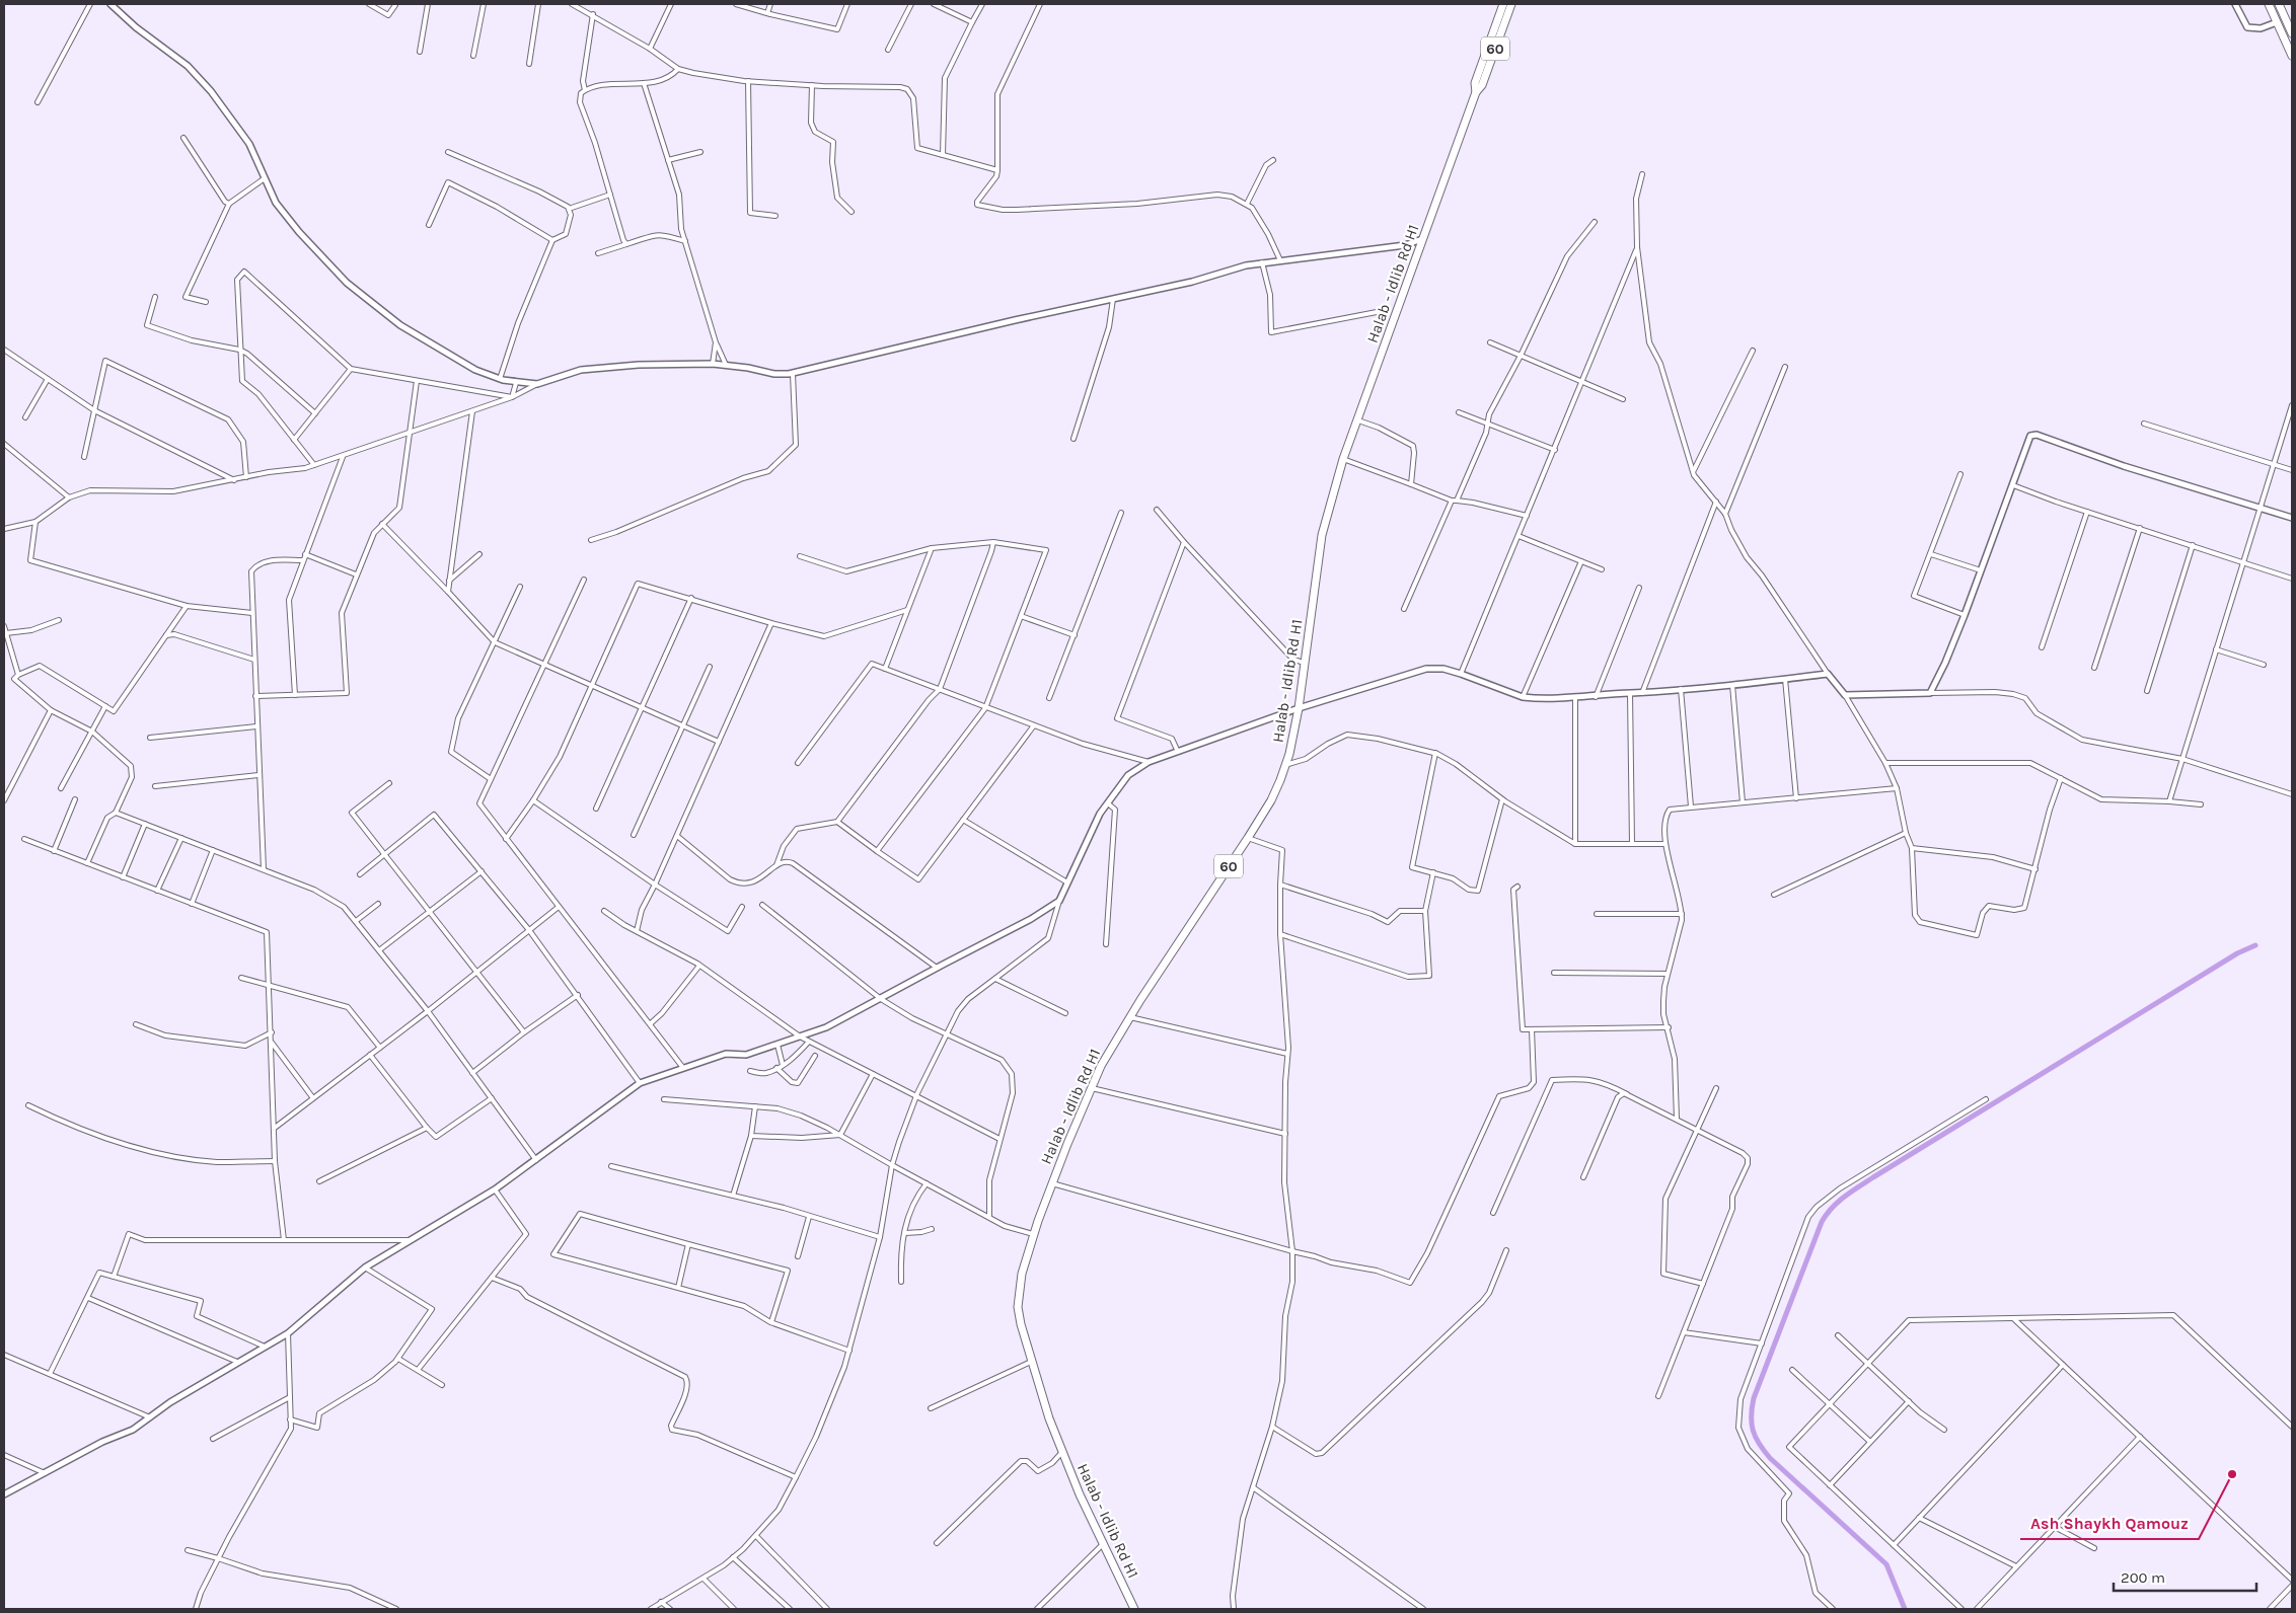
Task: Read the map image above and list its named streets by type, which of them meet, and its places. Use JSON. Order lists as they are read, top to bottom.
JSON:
{
  "streets": {
    "highway": ["60", "Halab - Idlib Rd H1"]
  },
  "crossings": [
    ["60", "Halab - Idlib Rd H1"]
  ],
  "places": ["Ash Shaykh Qamouz"],
  "scale_bar": "200 m"
}
